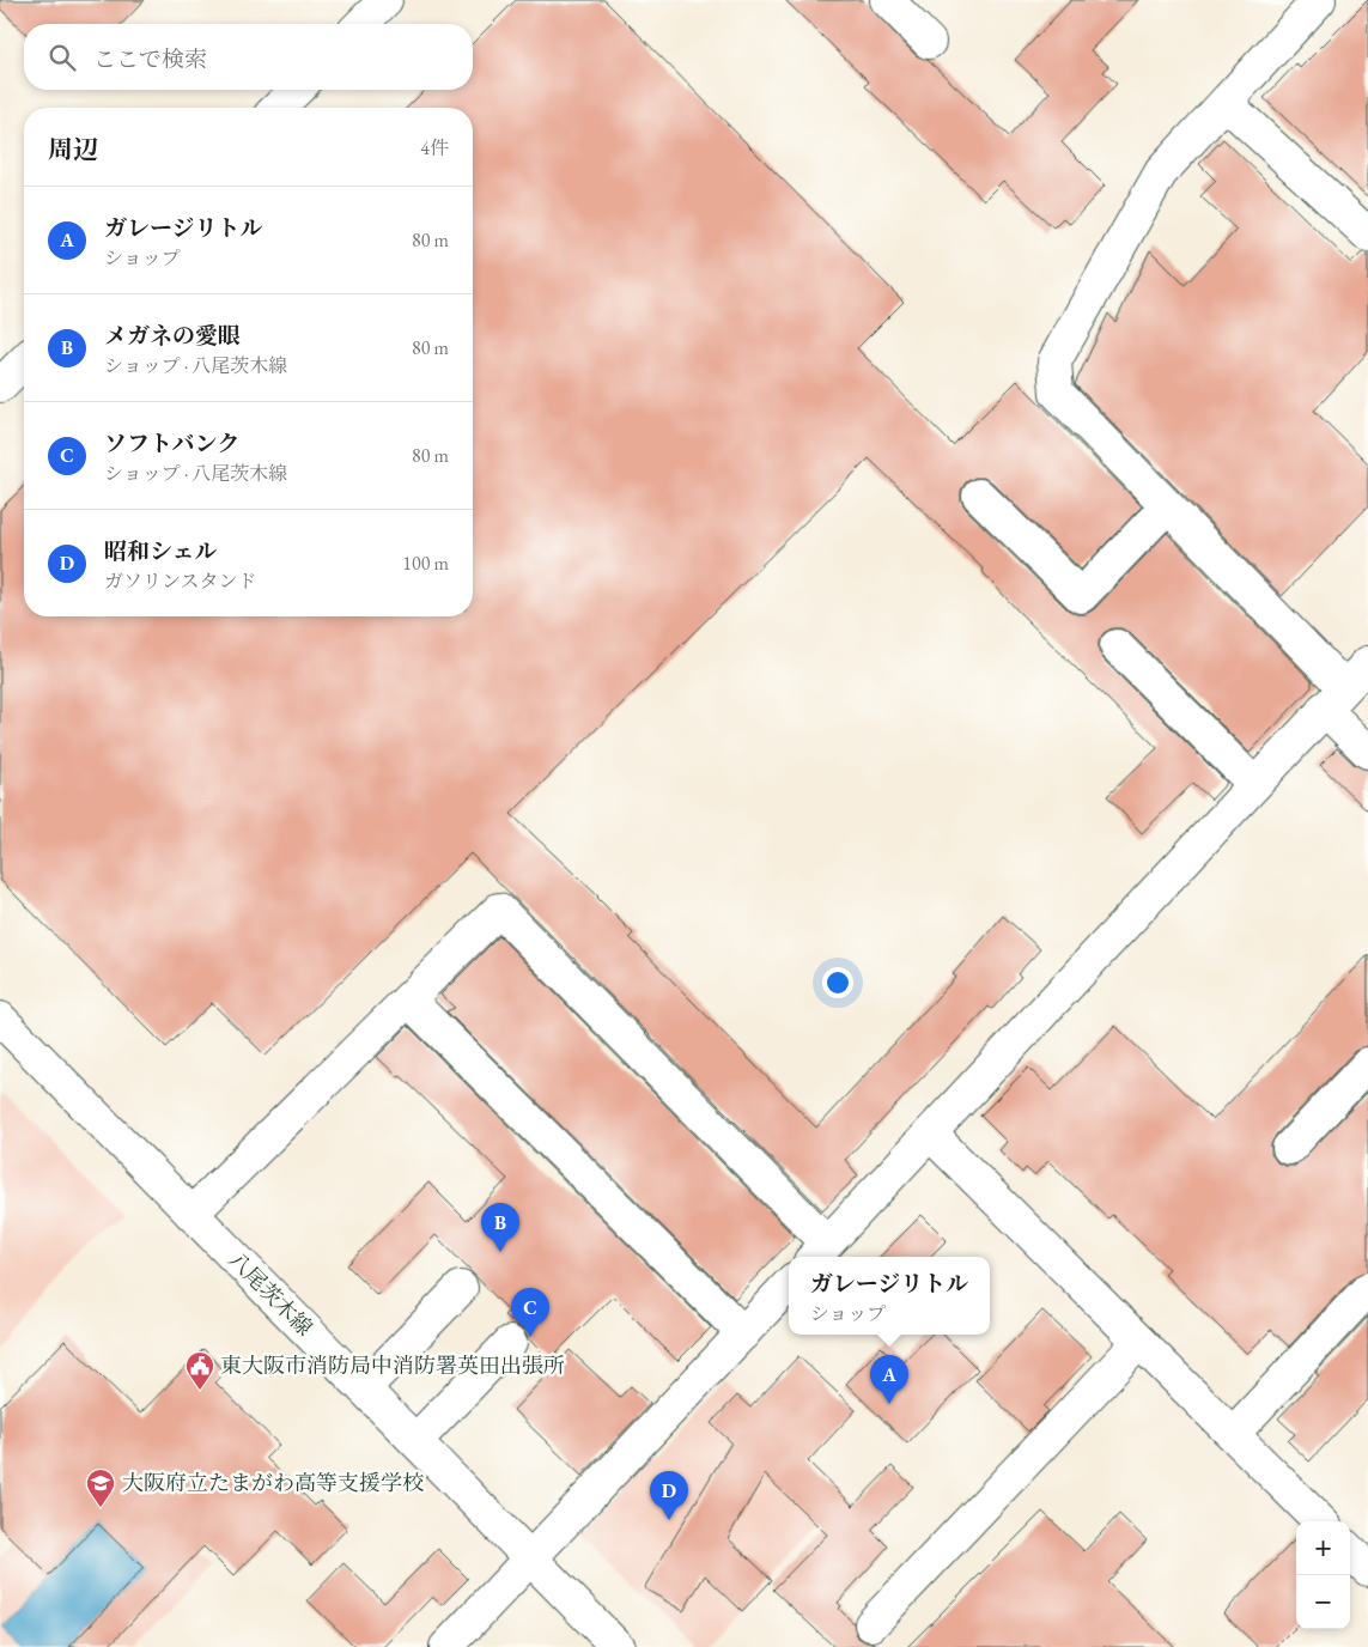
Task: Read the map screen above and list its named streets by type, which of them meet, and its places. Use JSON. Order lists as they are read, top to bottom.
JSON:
{
  "streets": {
    "street": ["八尾茨木線"]
  },
  "places": {
    "public building": ["東大阪市消防局中消防署英田出張所"],
    "school or university": ["大阪府立たまがわ高等支援学校"]
  },
  "page": {
    "search": "ここで検索",
    "heading": ["周辺", "4件"],
    "list": [
      {
        "mark": "A",
        "name": "ガレージリトル",
        "note": "ショップ",
        "value": "80 m"
      },
      {
        "mark": "B",
        "name": "メガネの愛眼",
        "note": "ショップ · 八尾茨木線",
        "value": "80 m"
      },
      {
        "mark": "C",
        "name": "ソフトバンク",
        "note": "ショップ · 八尾茨木線",
        "value": "80 m"
      },
      {
        "mark": "D",
        "name": "昭和シェル",
        "note": "ガソリンスタンド",
        "value": "100 m"
      }
    ],
    "pins": [
      "B",
      "C",
      "A",
      "D"
    ],
    "popup": ["ガレージリトル", "ショップ"],
    "map_buttons": ["+", "−"]
  }
}
